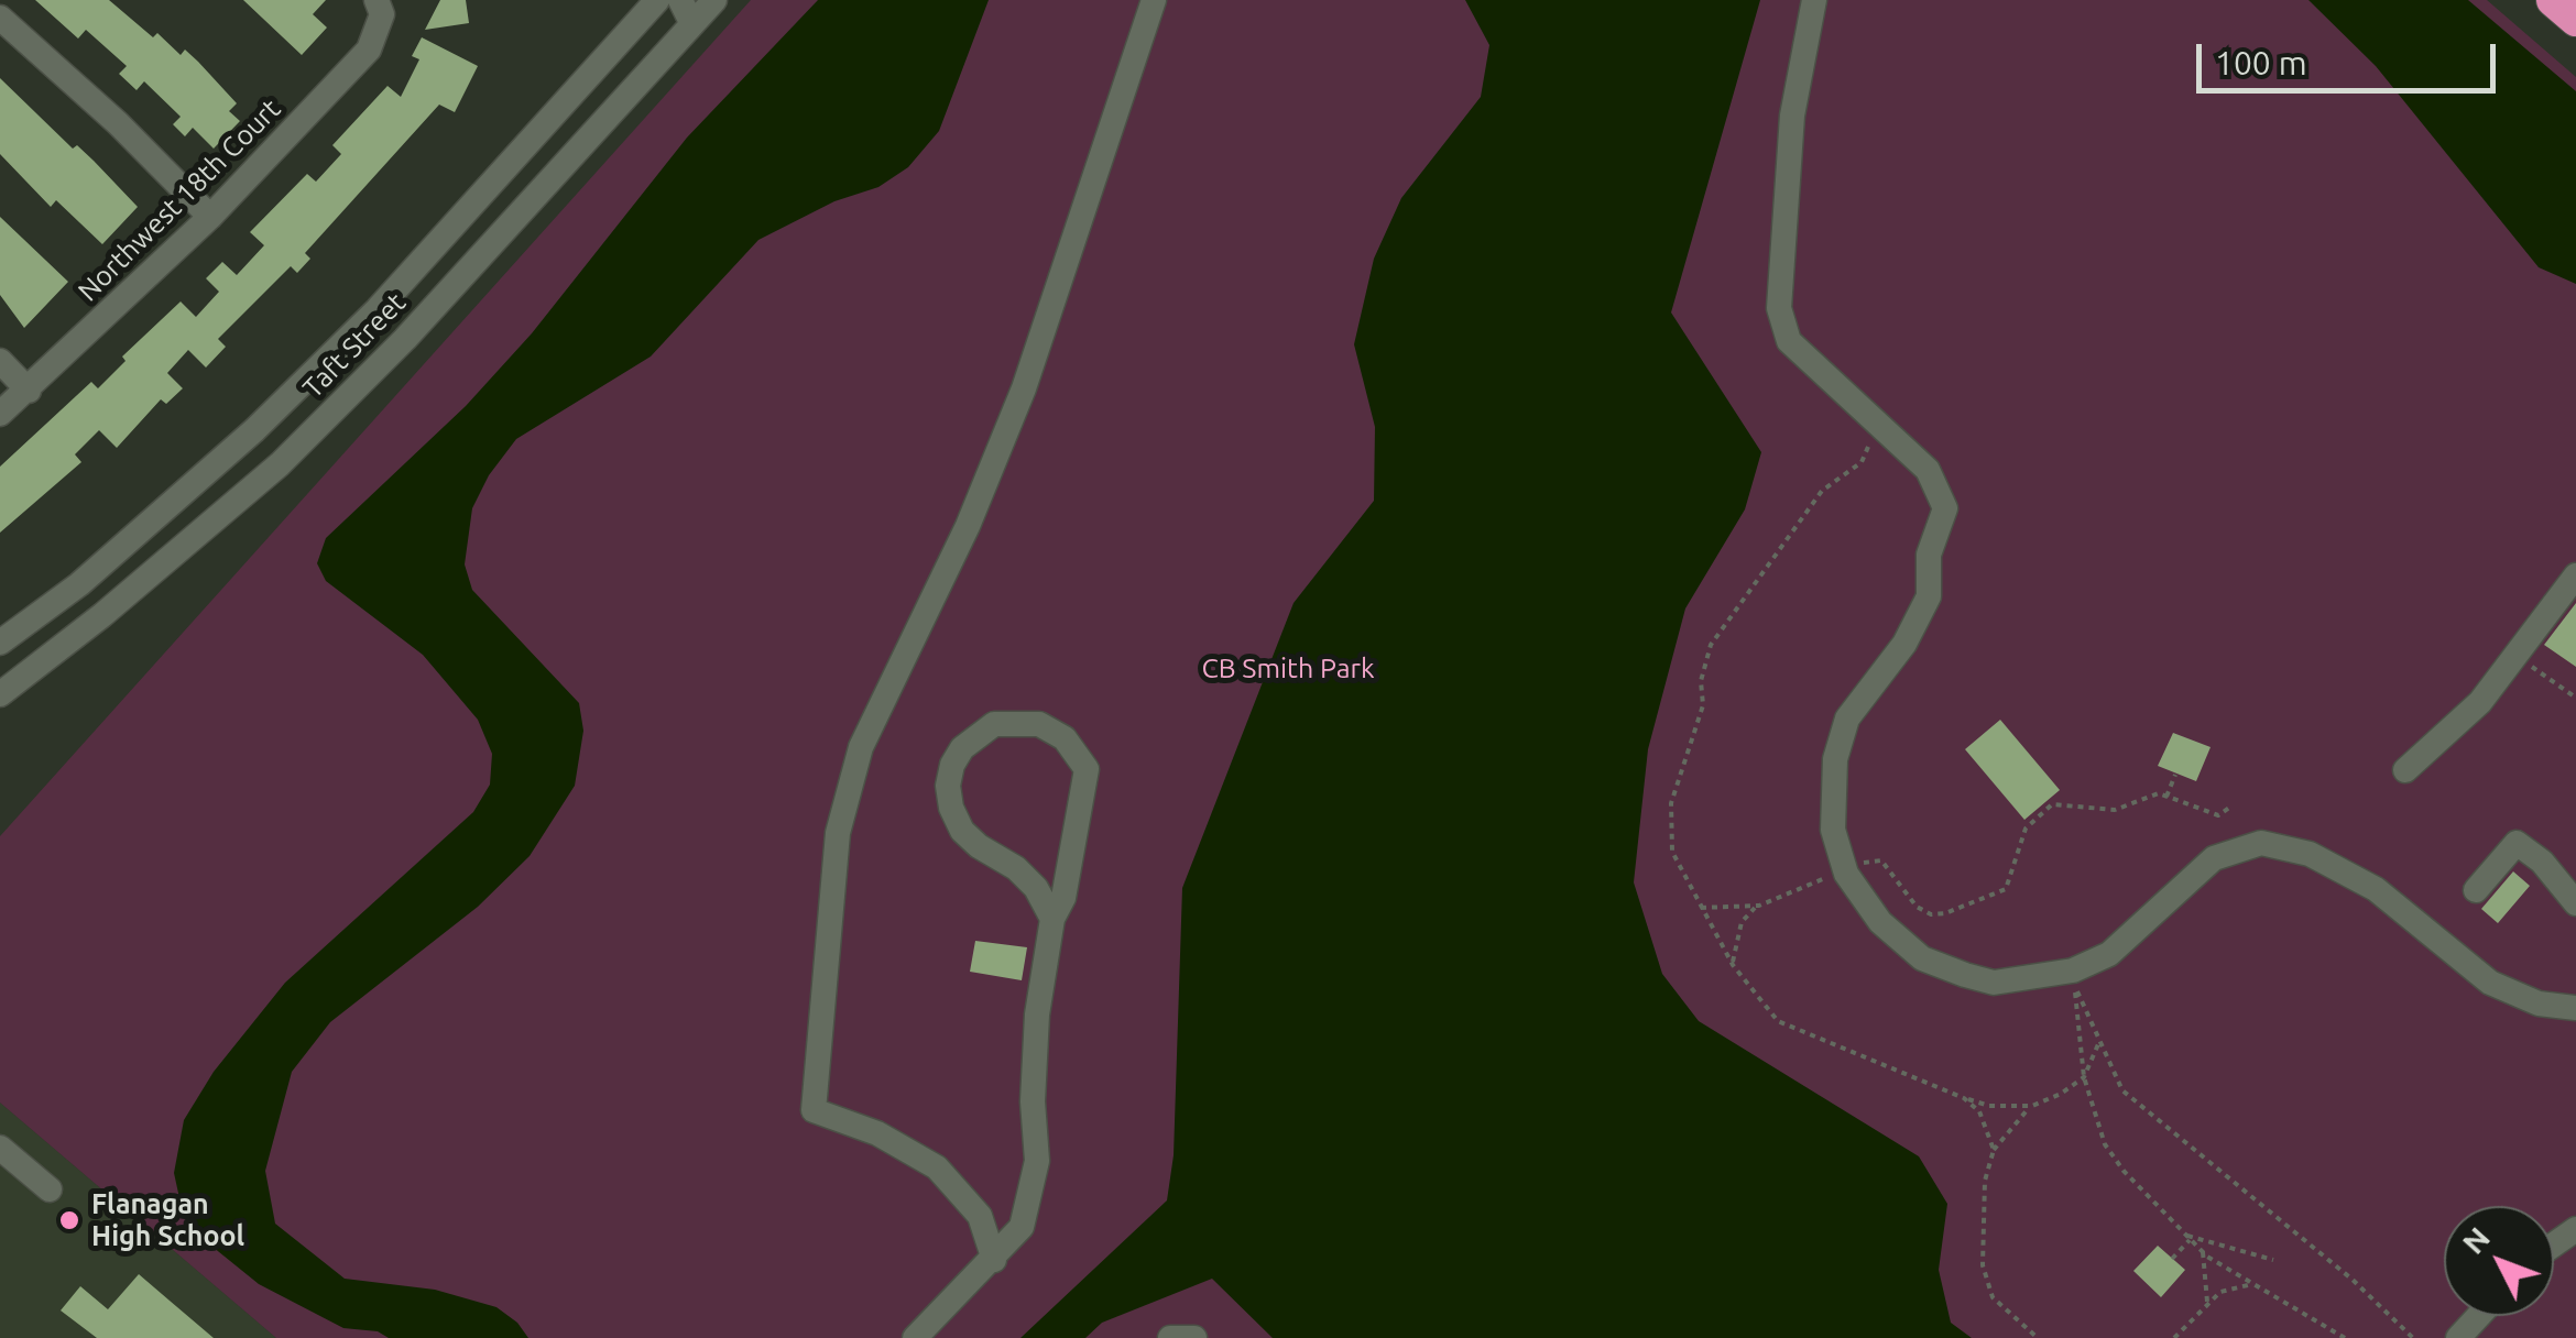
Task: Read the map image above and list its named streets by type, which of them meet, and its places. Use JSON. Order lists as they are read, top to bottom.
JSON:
{
  "streets": {
    "street": ["Northwest 18th Court", "Taft Street"]
  },
  "parks": ["CB Smith Park"],
  "places": ["Flanagan High School"],
  "scale_bar": "100 m",
  "north": "top left"
}
